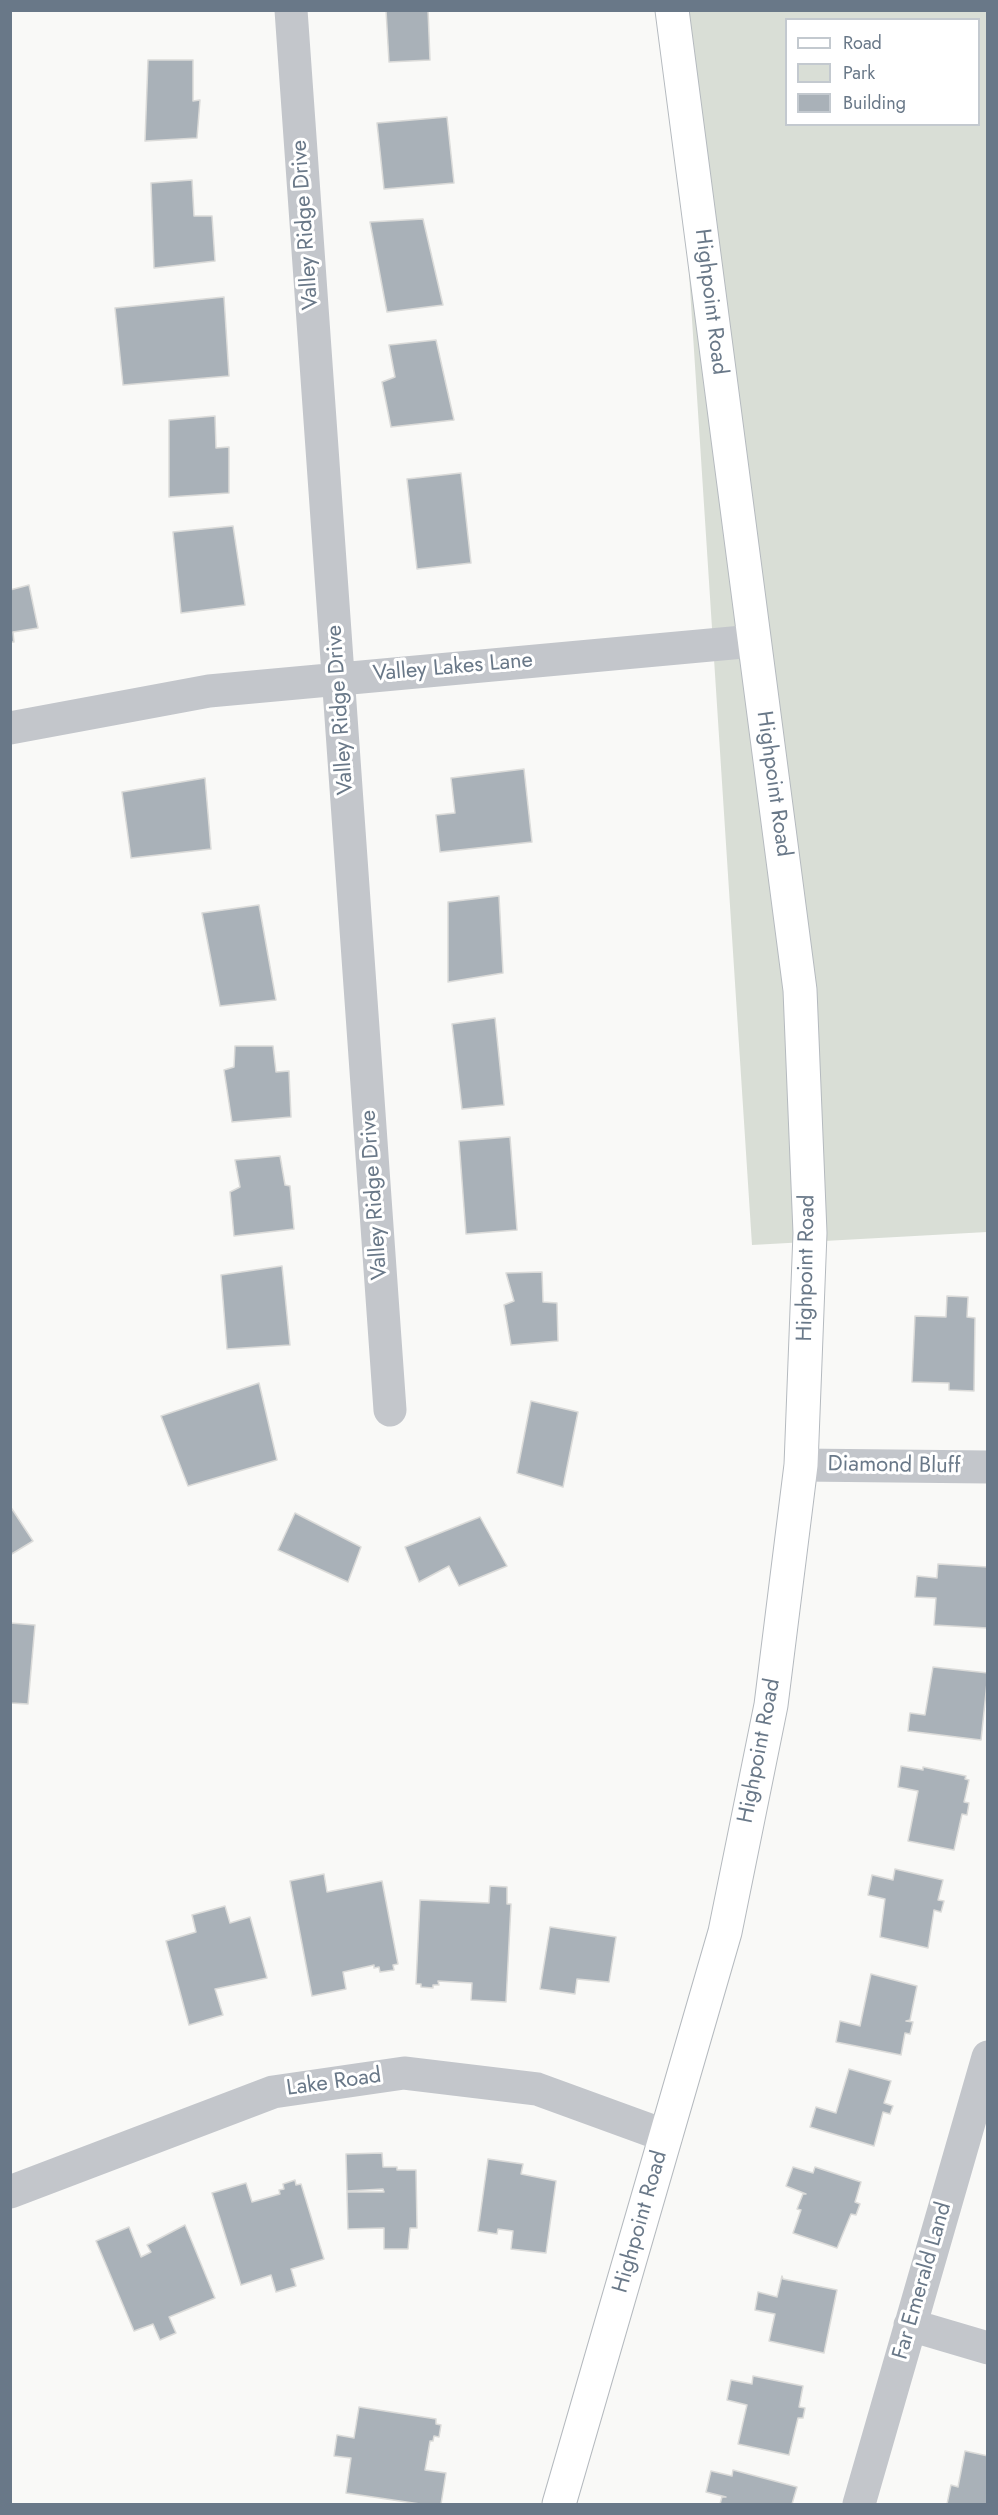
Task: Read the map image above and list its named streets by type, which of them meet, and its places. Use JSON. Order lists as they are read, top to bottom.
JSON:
{
  "streets": {
    "street": [
      "Valley Ridge Drive",
      "Highpoint Road",
      "Valley Lakes Lane",
      "Diamond Bluff",
      "Lake Road",
      "Far Emerald Land"
    ]
  },
  "crossings": [
    ["Valley Ridge Drive", "Valley Lakes Lane"],
    ["Highpoint Road", "Valley Lakes Lane"],
    ["Highpoint Road", "Diamond Bluff"],
    ["Highpoint Road", "Lake Road"]
  ],
  "legend": ["Road", "Park", "Building"]
}
